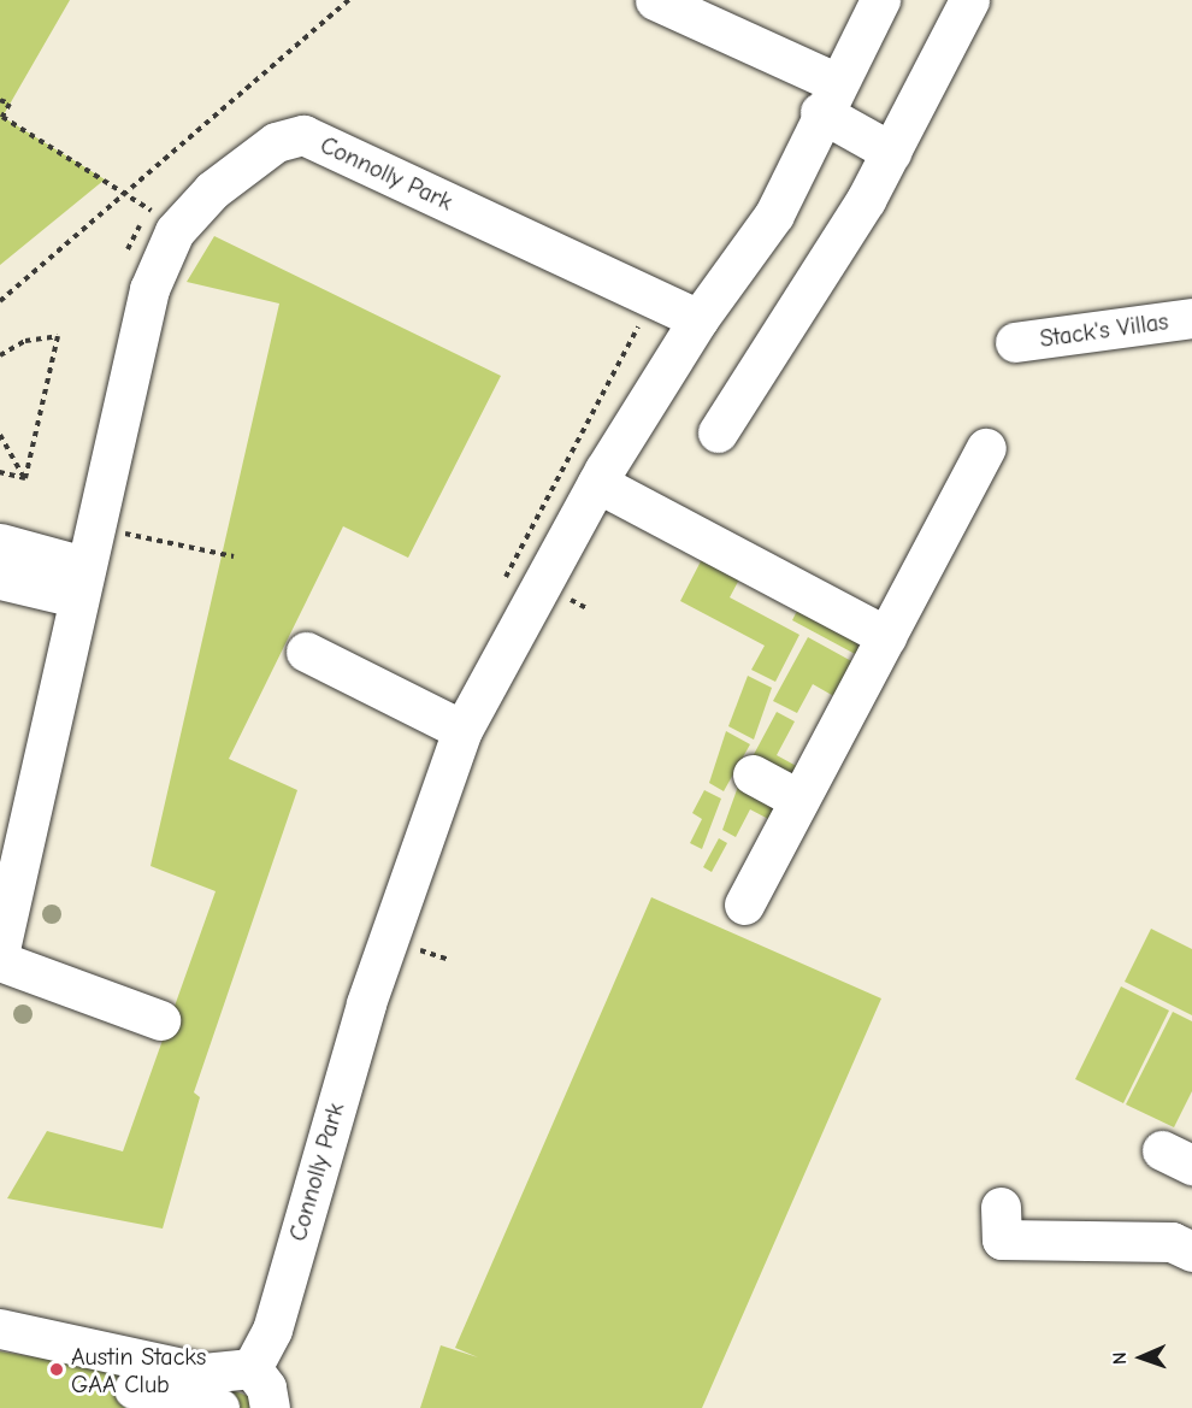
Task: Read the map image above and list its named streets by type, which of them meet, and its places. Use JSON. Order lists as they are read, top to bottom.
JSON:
{
  "streets": {
    "street": ["Connolly Park", "Stack's Villas"]
  },
  "places": ["Austin Stacks GAA Club"],
  "north": "left"
}
